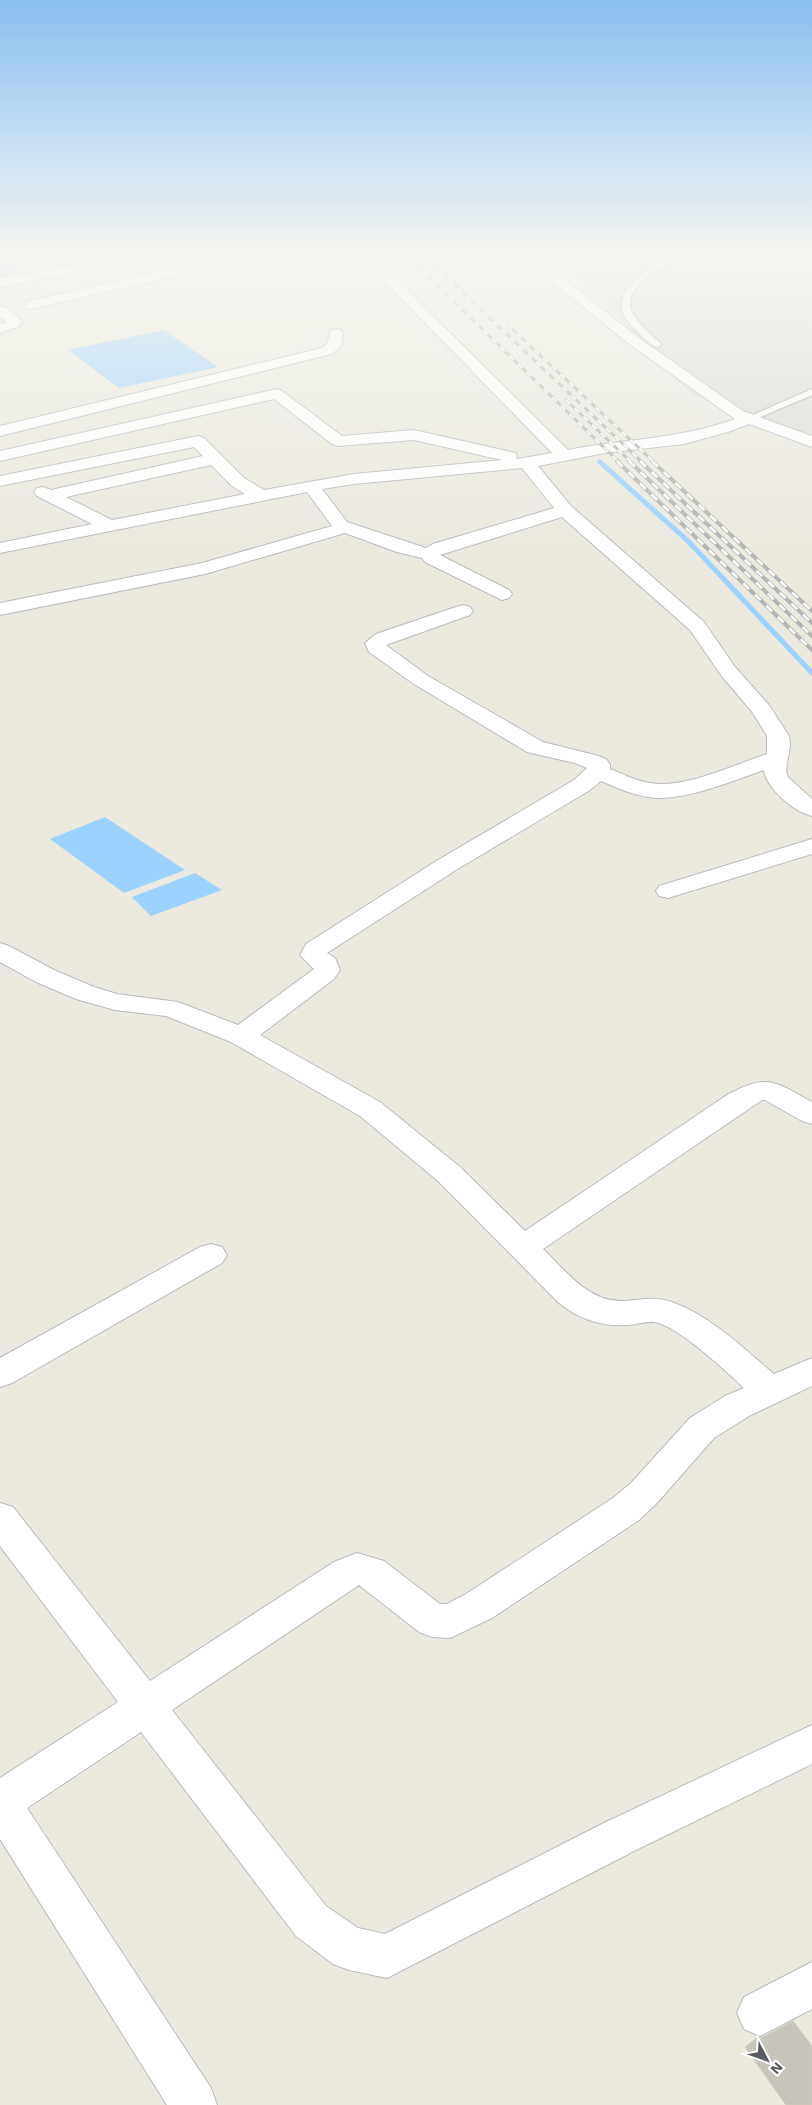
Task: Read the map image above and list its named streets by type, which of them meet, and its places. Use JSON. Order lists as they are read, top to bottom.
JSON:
{
  "north": "bottom right"
}
